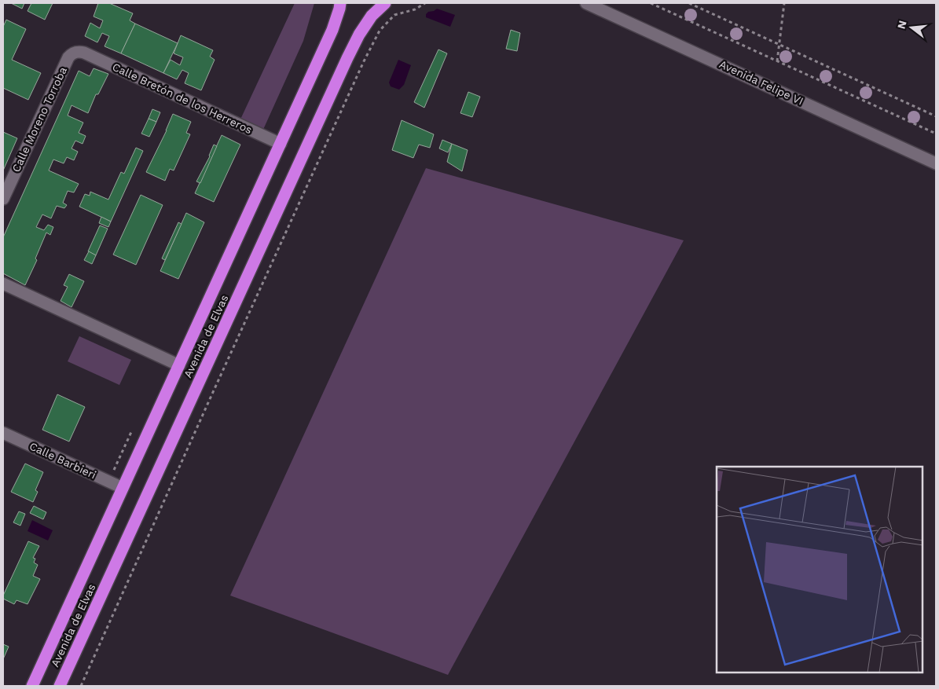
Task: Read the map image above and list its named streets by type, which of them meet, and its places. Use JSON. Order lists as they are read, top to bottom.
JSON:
{
  "streets": {
    "highway": ["Avenida de Elvas"],
    "street": [
      "Avenida Felipe VI",
      "Calle Bretón de los Herreros",
      "Calle Moreno Torroba",
      "Calle Barbieri"
    ]
  },
  "crossings": [
    ["Calle Bretón de los Herreros", "Calle Moreno Torroba"],
    ["Calle Bretón de los Herreros", "Avenida de Elvas"],
    ["Avenida de Elvas", "Calle Barbieri"]
  ],
  "north": "left"
}
